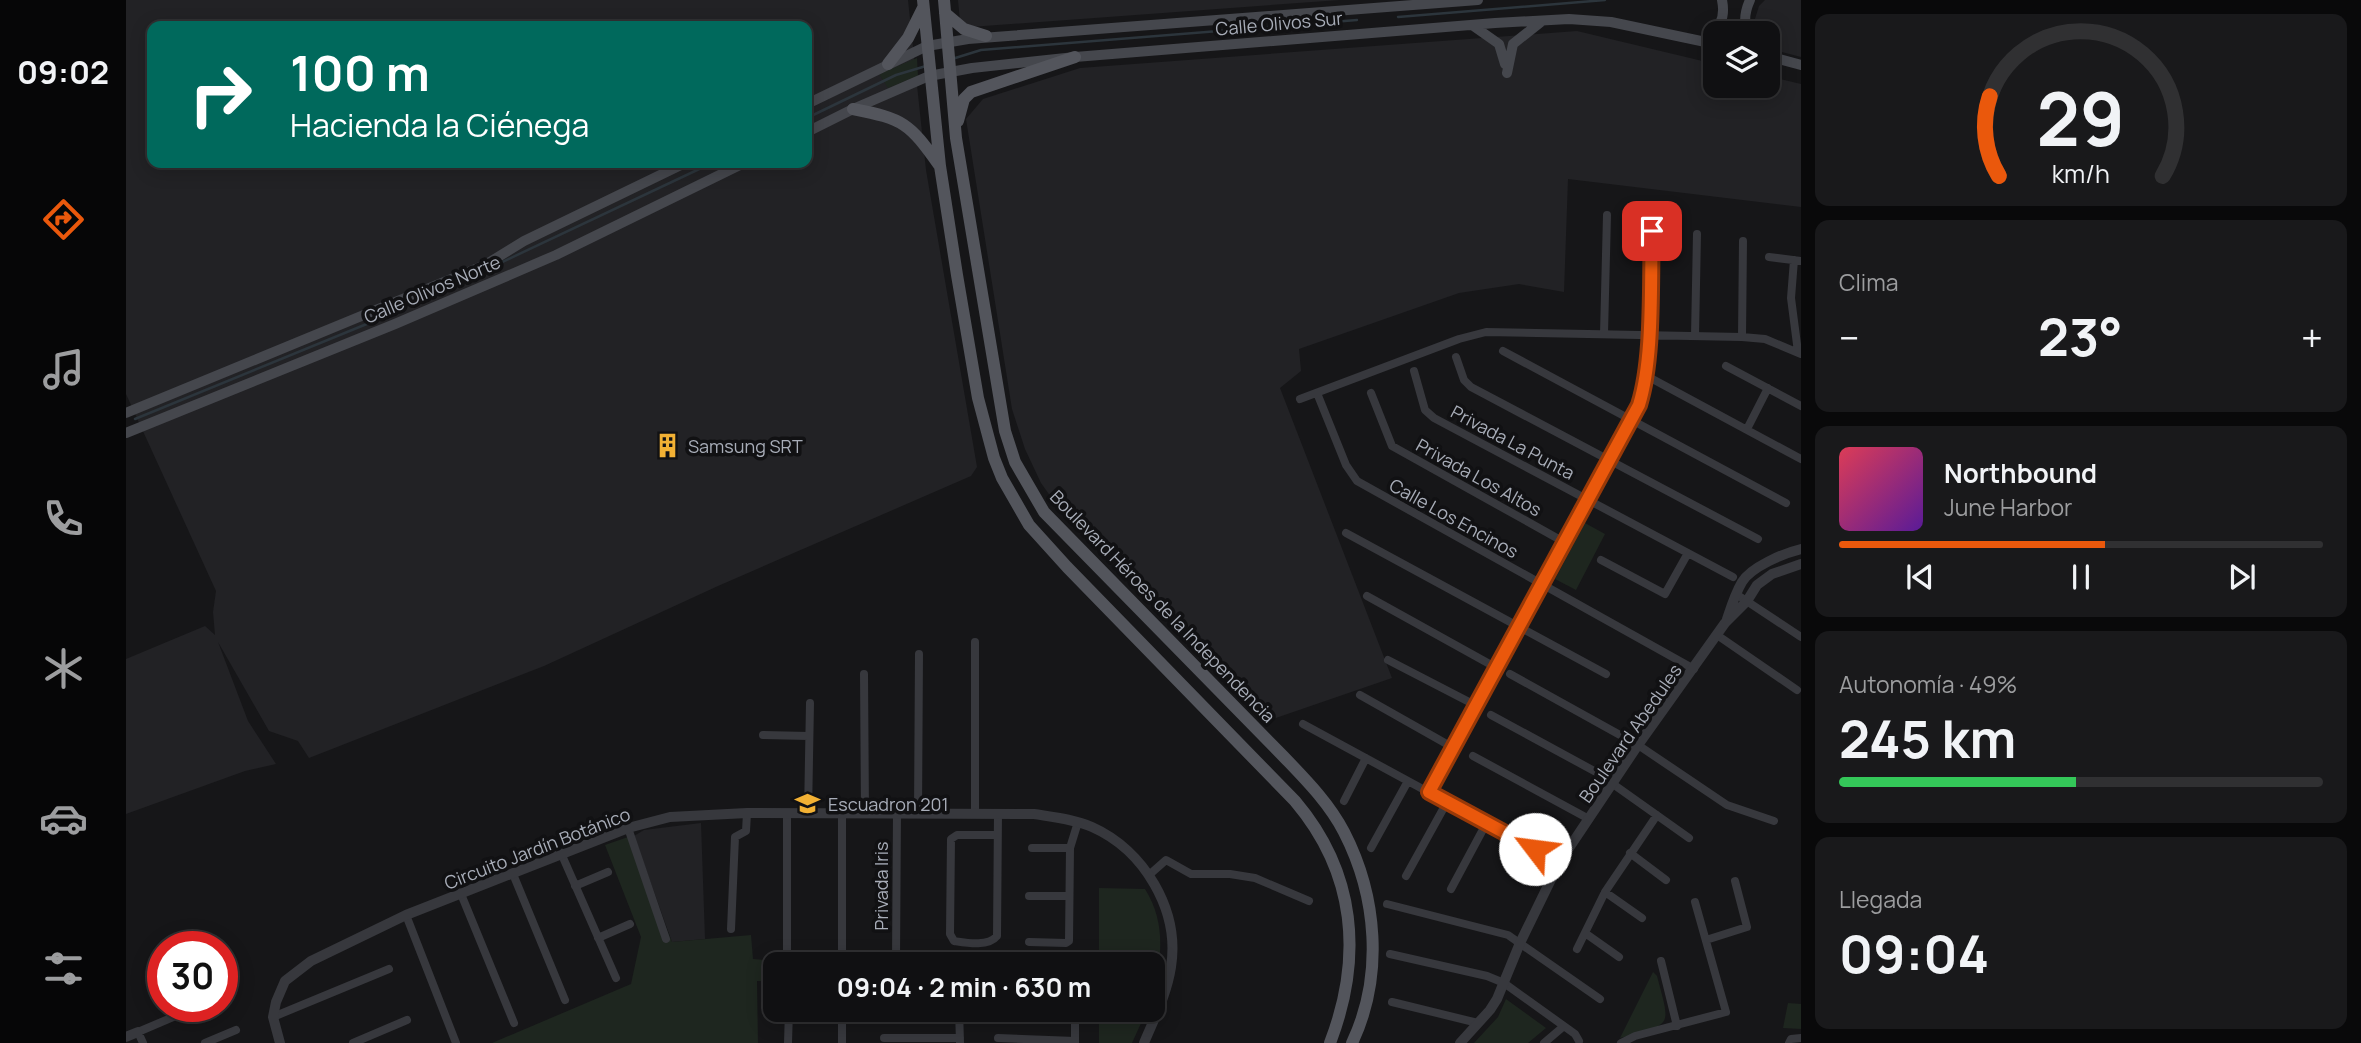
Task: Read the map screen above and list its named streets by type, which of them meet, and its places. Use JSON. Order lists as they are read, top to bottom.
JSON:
{
  "streets": {
    "main road": ["Calle Olivos Sur", "Calle Olivos Norte", "Boulevard Héroes de la Independencia"],
    "street": [
      "Privada La Punta",
      "Privada Los Altos",
      "Calle Los Encinos",
      "Boulevard Abedules",
      "Circuito Jardín Botánico",
      "Privada Iris"
    ]
  },
  "crossings": [
    ["Calle Olivos Sur", "Boulevard Héroes de la Independencia"],
    ["Calle Los Encinos", "Boulevard Abedules"],
    ["Circuito Jardín Botánico", "Privada Iris"]
  ],
  "places": {
    "building": ["Samsung SRT"],
    "school or university": ["Escuadron 201"]
  },
  "page": {
    "tabs": "09:02",
    "turn": ["100 m", "Hacienda la Ciénega"],
    "tile": [
      "Clima",
      ["Autonomía · 49%", "245 km"],
      ["Llegada", "09:04"]
    ],
    "heat": ["−", "23°", "+"],
    "song": ["Northbound", "June Harbor"],
    "limit": "30",
    "trip": "09:04 · 2 min · 630 m",
    "gauge": ["29", "km/h"]
  }
}
